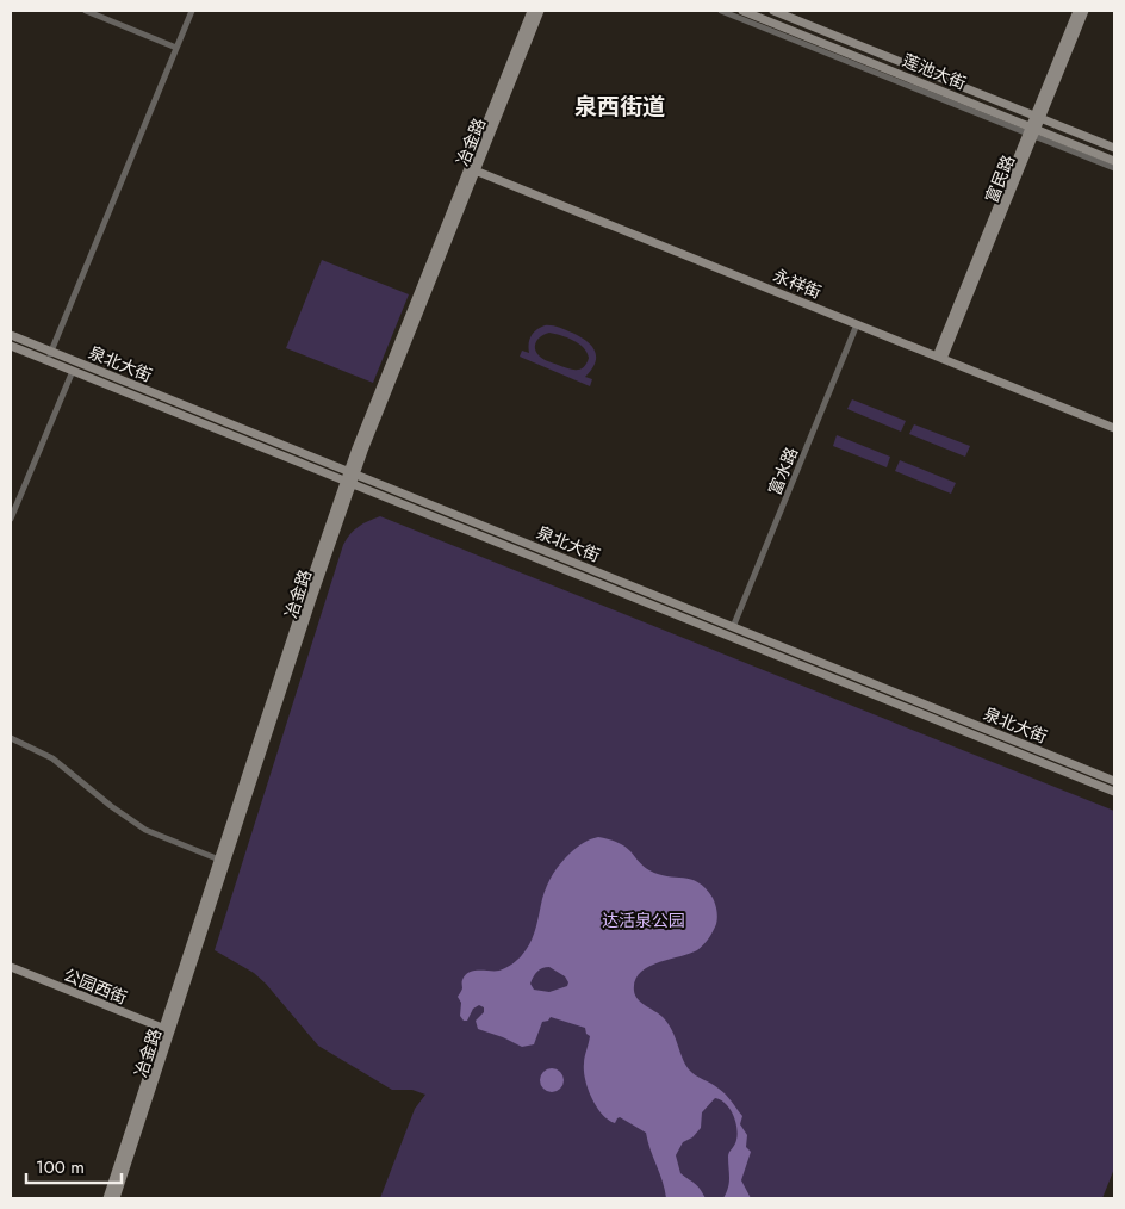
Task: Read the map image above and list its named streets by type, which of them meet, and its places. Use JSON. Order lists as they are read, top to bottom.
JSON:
{
  "streets": {
    "street": [
      "莲池大街",
      "冶金路",
      "富民路",
      "永祥街",
      "泉北大街",
      "富水路",
      "公园西街"
    ]
  },
  "crossings": [
    ["莲池大街", "富民路"],
    ["冶金路", "永祥街"],
    ["冶金路", "泉北大街"],
    ["冶金路", "公园西街"],
    ["富民路", "永祥街"],
    ["永祥街", "富水路"],
    ["泉北大街", "富水路"]
  ],
  "districts": ["泉西街道"],
  "parks": ["达活泉公园"],
  "scale_bar": "100 m"
}
